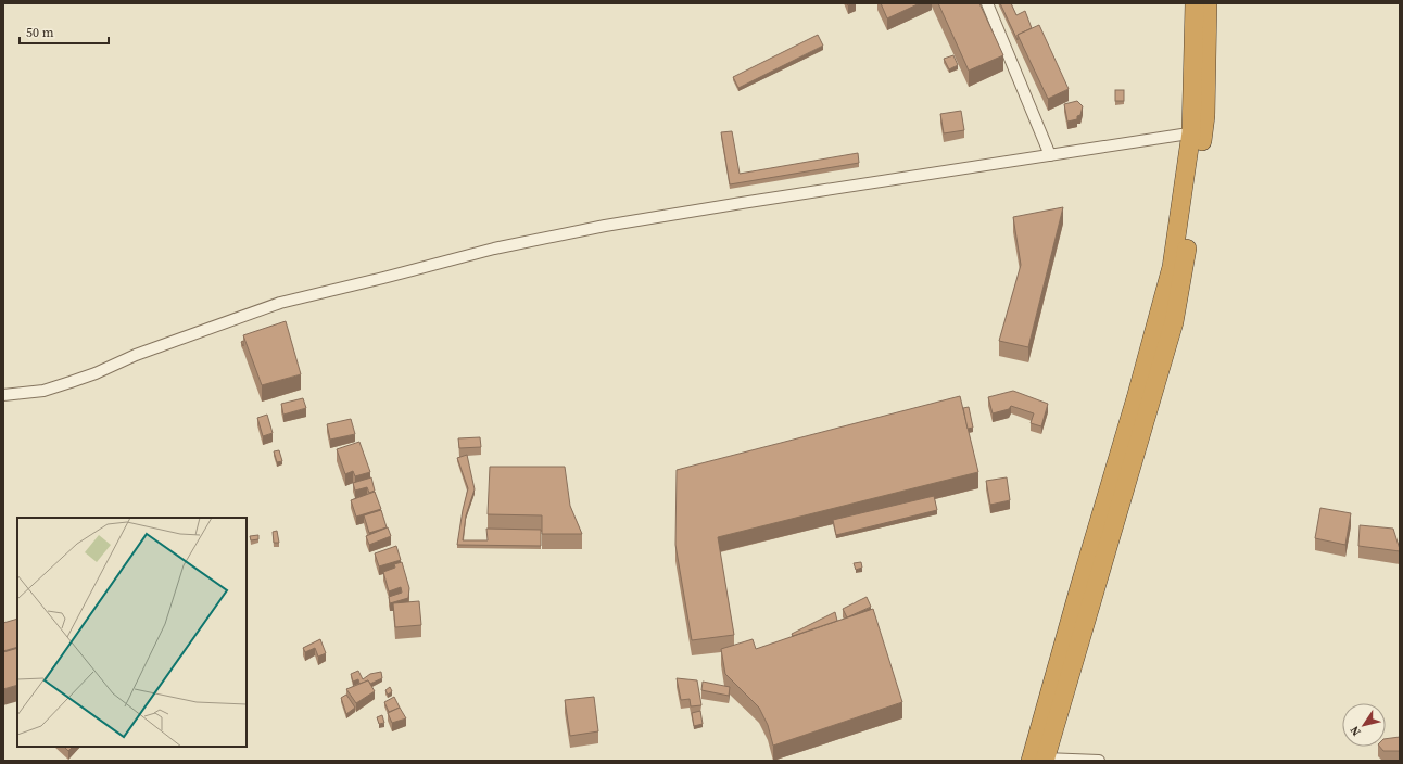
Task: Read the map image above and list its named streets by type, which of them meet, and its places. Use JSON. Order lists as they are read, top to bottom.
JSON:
{
  "scale_bar": "50 m",
  "north": "bottom left"
}
